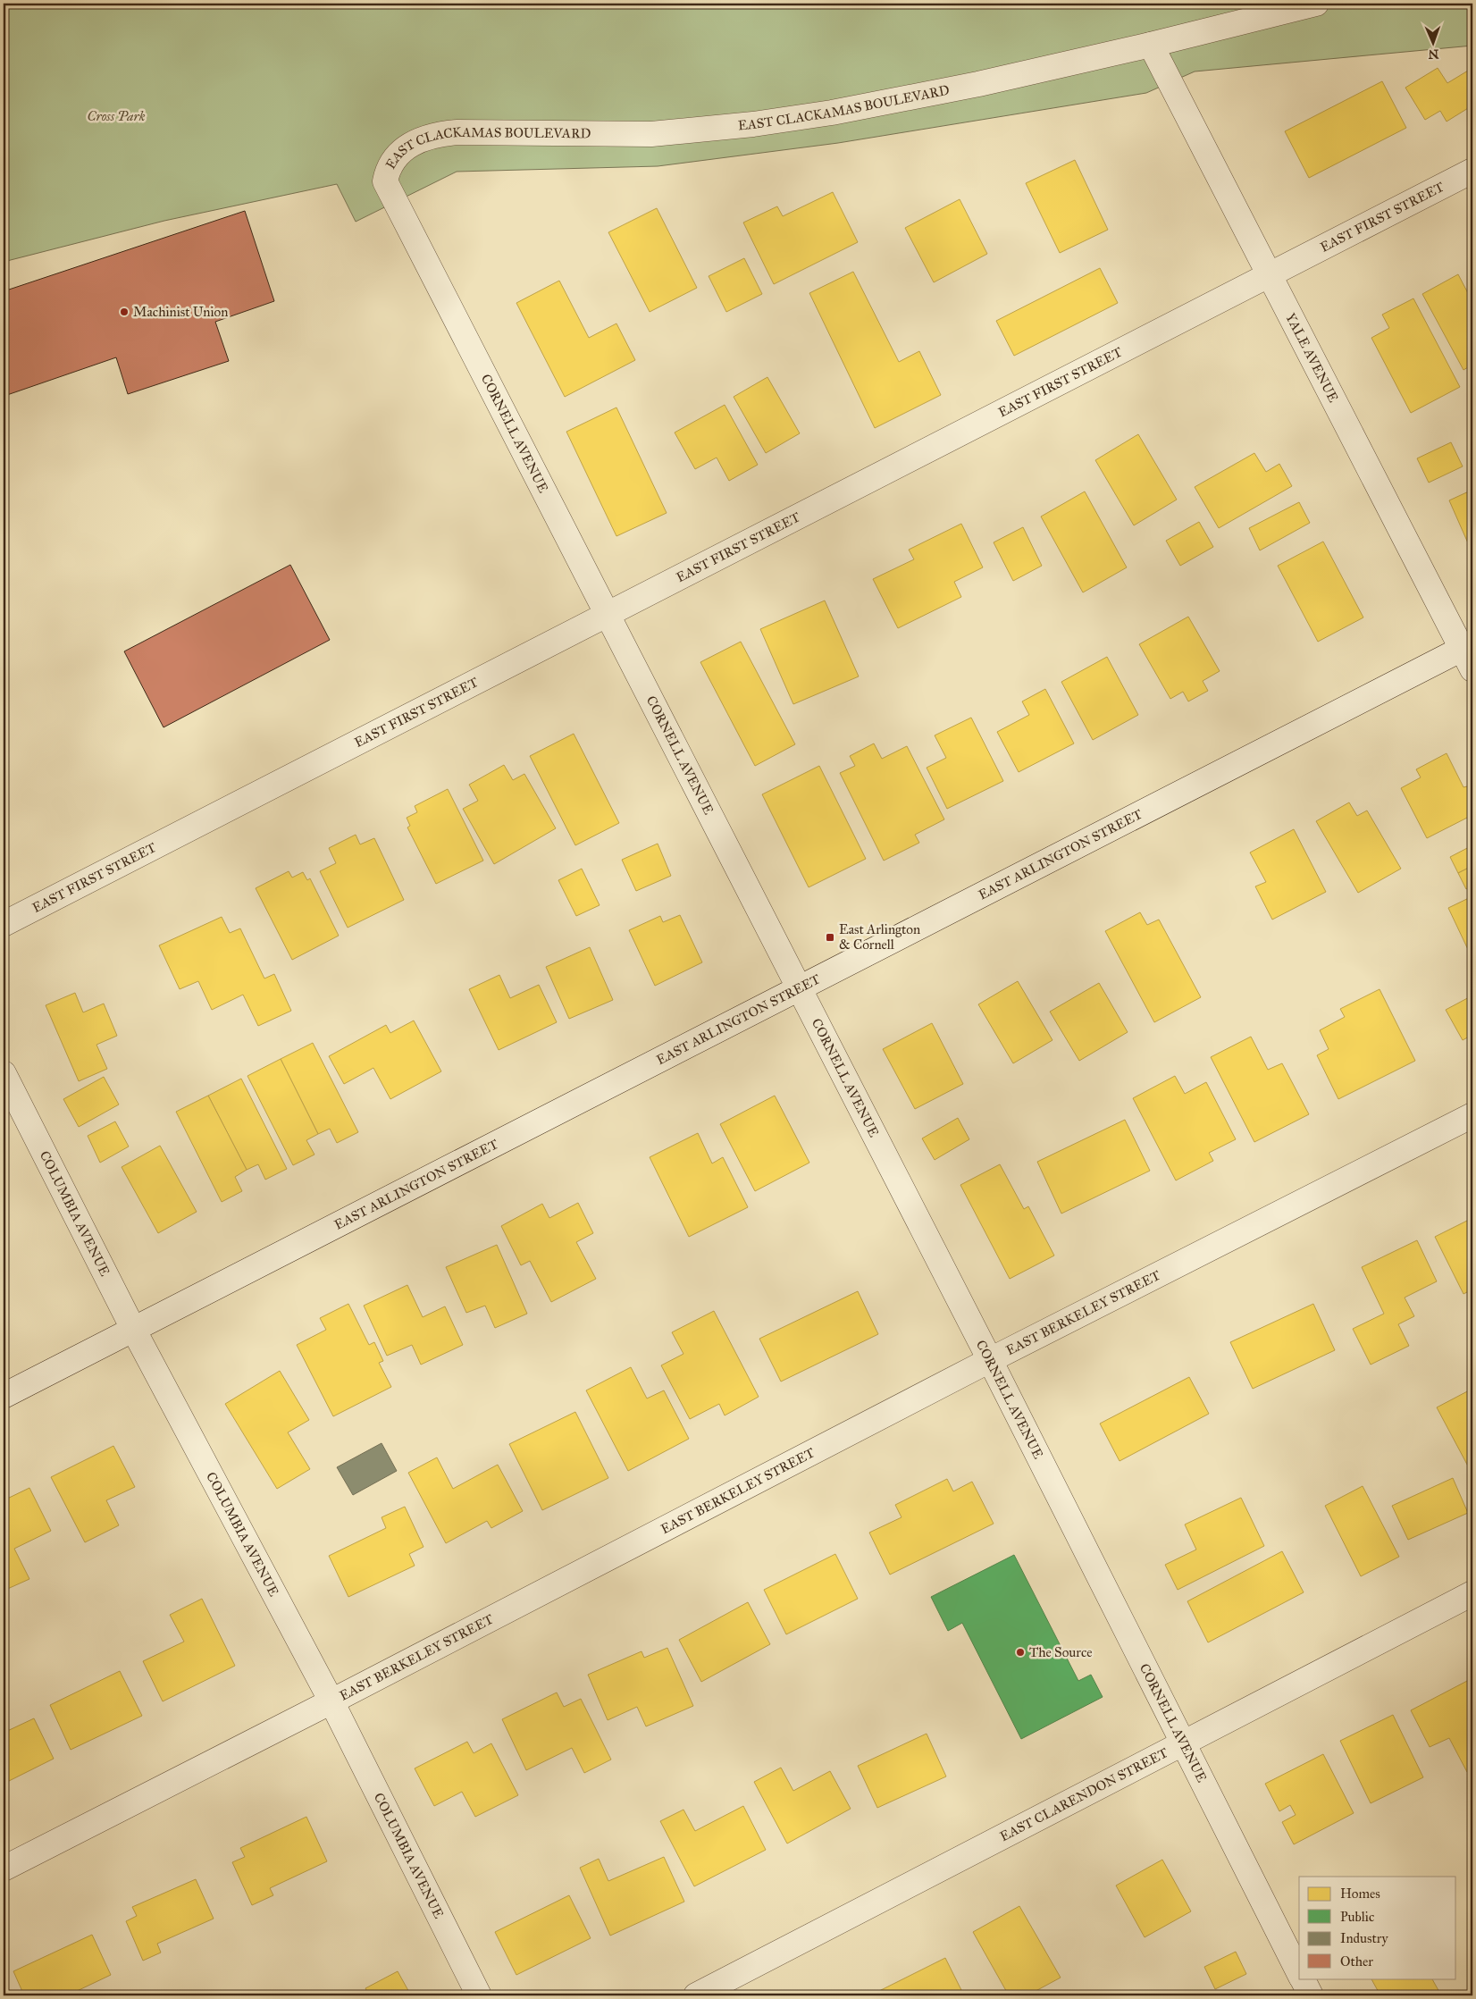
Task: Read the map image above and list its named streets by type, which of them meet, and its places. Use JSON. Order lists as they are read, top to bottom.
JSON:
{
  "streets": {
    "street": [
      "EAST CLACKAMAS BOULEVARD",
      "EAST FIRST STREET",
      "YALE AVENUE",
      "CORNELL AVENUE",
      "EAST ARLINGTON STREET",
      "COLUMBIA AVENUE",
      "EAST BERKELEY STREET",
      "EAST CLARENDON STREET"
    ]
  },
  "crossings": [
    ["EAST CLACKAMAS BOULEVARD", "YALE AVENUE"],
    ["EAST CLACKAMAS BOULEVARD", "CORNELL AVENUE"],
    ["EAST FIRST STREET", "YALE AVENUE"],
    ["EAST FIRST STREET", "CORNELL AVENUE"],
    ["YALE AVENUE", "EAST ARLINGTON STREET"],
    ["CORNELL AVENUE", "EAST ARLINGTON STREET"],
    ["CORNELL AVENUE", "EAST BERKELEY STREET"],
    ["CORNELL AVENUE", "EAST CLARENDON STREET"],
    ["EAST ARLINGTON STREET", "COLUMBIA AVENUE"],
    ["COLUMBIA AVENUE", "EAST BERKELEY STREET"]
  ],
  "parks": ["Cross Park"],
  "places": {
    "other": ["Machinist Union", "The Source"],
    "transit": ["East Arlington & Cornell"]
  },
  "legend": [
    "Homes",
    "Public",
    "Industry",
    "Other"
  ],
  "north": "bottom"
}
